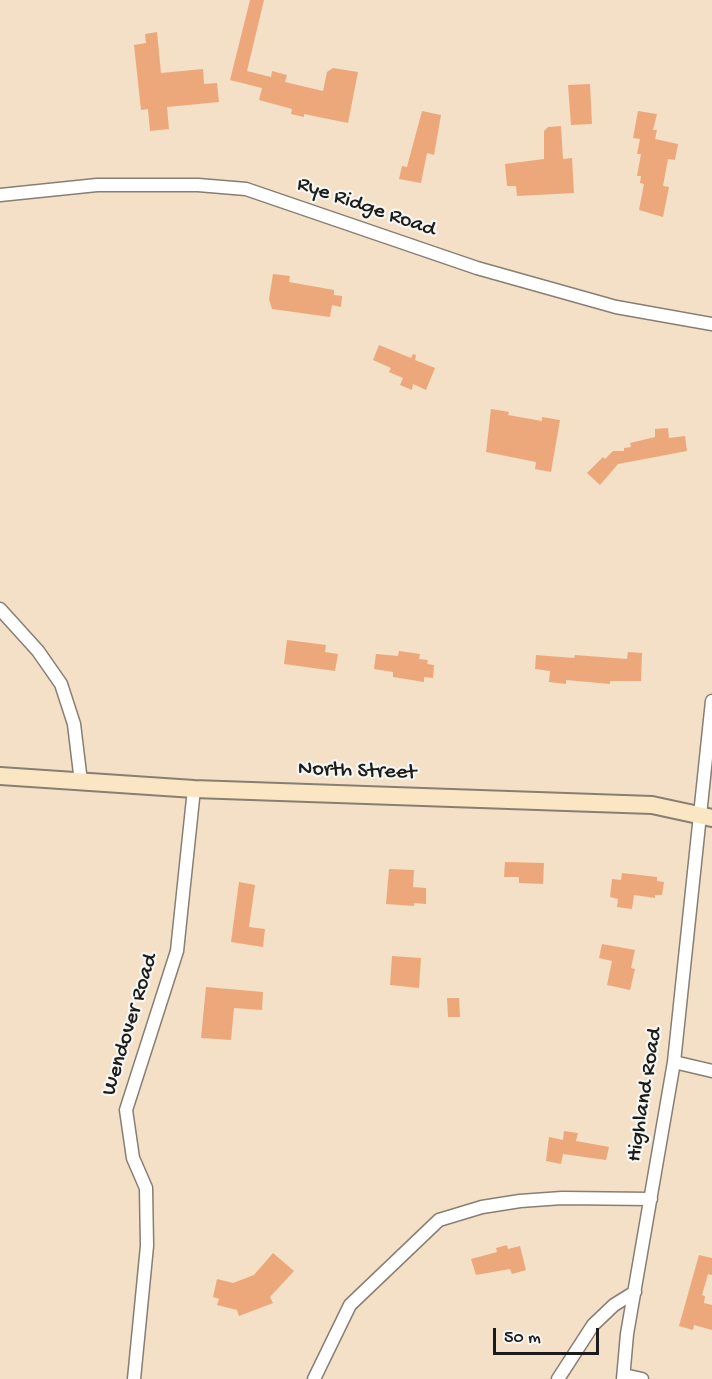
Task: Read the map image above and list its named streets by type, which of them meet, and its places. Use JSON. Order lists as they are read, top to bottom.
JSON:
{
  "streets": {
    "main road": ["North Street"],
    "street": ["Rye Ridge Road", "Wendover Road", "Highland Road"]
  },
  "crossings": [
    ["North Street", "Wendover Road"],
    ["North Street", "Highland Road"]
  ],
  "scale_bar": "50 m"
}
